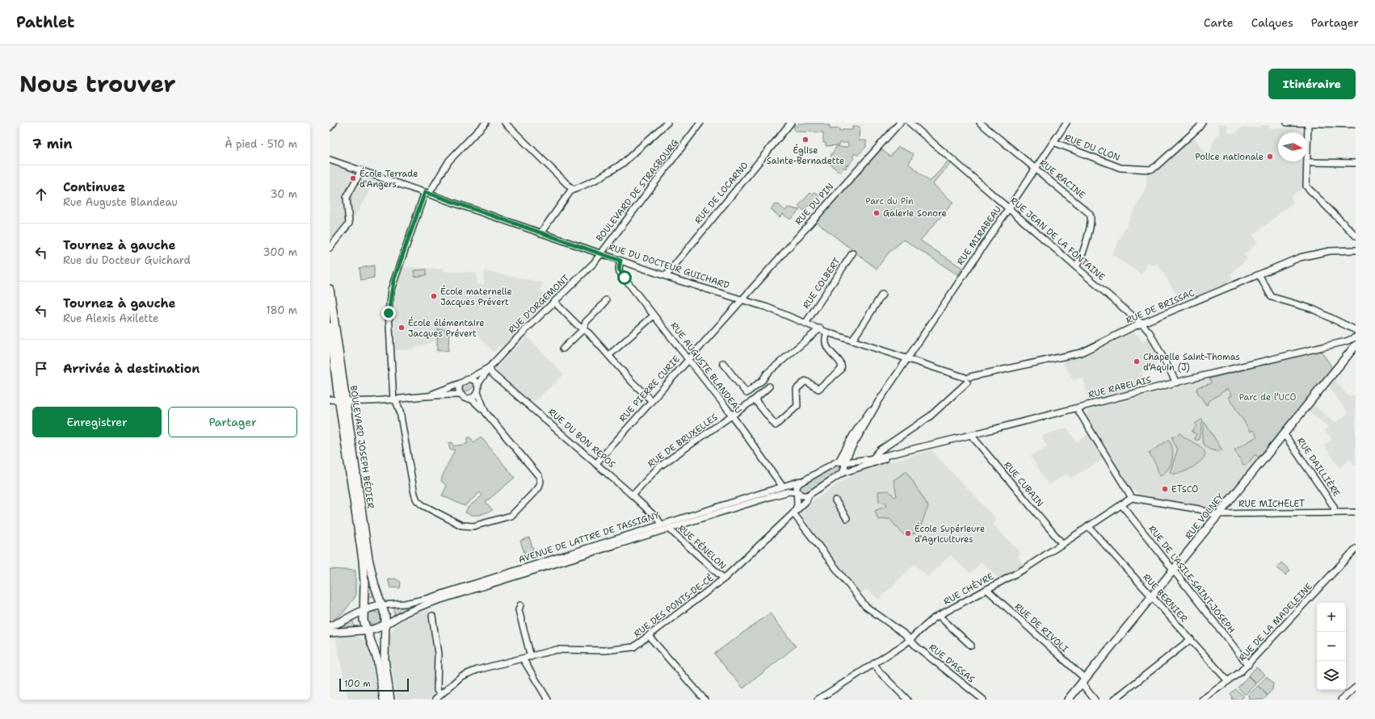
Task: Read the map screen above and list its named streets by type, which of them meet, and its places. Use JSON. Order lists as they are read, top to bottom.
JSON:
{
  "streets": {
    "main road": ["BOULEVARD JOSEPH BÉDIER", "RUE VOLNEY"],
    "street": [
      "RUE DU CLON",
      "RUE RACINE",
      "BOULEVARD DE STRASBOURG",
      "RUE DE LOCARNO",
      "RUE DU PIN",
      "RUE MIRABEAU",
      "RUE JEAN DE LA FONTAINE",
      "RUE DU DOCTEUR GUICHARD",
      "RUE COLBERT",
      "RUE D'ORGEMONT",
      "RUE DE BRISSAC",
      "RUE AUGUSTE BLANDEAU",
      "RUE RABELAIS",
      "RUE PIERRE CURIE",
      "RUE DU BON REPOS",
      "RUE DE BRUXELLES",
      "RUE DAILLIÈRE",
      "RUE CUBAIN",
      "RUE MICHELET",
      "AVENUE DE LATTRE DE TASSIGNY",
      "RUE FÉNELON",
      "RUE DE L'ASILE-SAINT-JOSEPH",
      "RUE CHÈVRE",
      "RUE BERNIER",
      "RUE DES PONTS-DE-CÉ",
      "RUE DE LA MADELEINE",
      "RUE DE RIVOLI",
      "RUE D'ASSAS"
    ]
  },
  "crossings": [
    ["RUE DU CLON", "RUE MIRABEAU"],
    ["RUE RACINE", "RUE MIRABEAU"],
    ["RUE RACINE", "RUE JEAN DE LA FONTAINE"],
    ["BOULEVARD DE STRASBOURG", "RUE DU DOCTEUR GUICHARD"],
    ["BOULEVARD DE STRASBOURG", "RUE D'ORGEMONT"],
    ["RUE DE LOCARNO", "RUE DU DOCTEUR GUICHARD"],
    ["RUE DU PIN", "RUE DU DOCTEUR GUICHARD"],
    ["RUE DU PIN", "RUE PIERRE CURIE"],
    ["RUE MIRABEAU", "RUE JEAN DE LA FONTAINE"],
    ["RUE MIRABEAU", "RUE DU DOCTEUR GUICHARD"],
    ["RUE JEAN DE LA FONTAINE", "RUE DE BRISSAC"],
    ["RUE JEAN DE LA FONTAINE", "RUE RABELAIS"],
    ["RUE DU DOCTEUR GUICHARD", "RUE COLBERT"],
    ["RUE DU DOCTEUR GUICHARD", "RUE D'ORGEMONT"],
    ["RUE DU DOCTEUR GUICHARD", "RUE DE BRISSAC"],
    ["RUE DU DOCTEUR GUICHARD", "RUE AUGUSTE BLANDEAU"],
    ["RUE DU DOCTEUR GUICHARD", "RUE PIERRE CURIE"],
    ["RUE D'ORGEMONT", "RUE DU BON REPOS"],
    ["RUE D'ORGEMONT", "BOULEVARD JOSEPH BÉDIER"],
    ["RUE AUGUSTE BLANDEAU", "RUE PIERRE CURIE"],
    ["RUE AUGUSTE BLANDEAU", "RUE DE BRUXELLES"],
    ["RUE AUGUSTE BLANDEAU", "AVENUE DE LATTRE DE TASSIGNY"],
    ["RUE RABELAIS", "RUE CUBAIN"],
    ["RUE RABELAIS", "AVENUE DE LATTRE DE TASSIGNY"],
    ["RUE RABELAIS", "RUE DES PONTS-DE-CÉ"],
    ["RUE PIERRE CURIE", "RUE DU BON REPOS"],
    ["RUE DU BON REPOS", "RUE DE BRUXELLES"],
    ["RUE DU BON REPOS", "AVENUE DE LATTRE DE TASSIGNY"],
    ["BOULEVARD JOSEPH BÉDIER", "AVENUE DE LATTRE DE TASSIGNY"],
    ["RUE DAILLIÈRE", "RUE MICHELET"],
    ["RUE DAILLIÈRE", "RUE VOLNEY"],
    ["RUE CUBAIN", "RUE CHÈVRE"],
    ["RUE MICHELET", "RUE VOLNEY"],
    ["RUE MICHELET", "RUE CHÈVRE"],
    ["RUE VOLNEY", "RUE DE L'ASILE-SAINT-JOSEPH"],
    ["RUE VOLNEY", "RUE BERNIER"],
    ["RUE VOLNEY", "RUE DE RIVOLI"],
    ["AVENUE DE LATTRE DE TASSIGNY", "RUE FÉNELON"],
    ["AVENUE DE LATTRE DE TASSIGNY", "RUE DES PONTS-DE-CÉ"],
    ["RUE FÉNELON", "RUE DES PONTS-DE-CÉ"],
    ["RUE DE L'ASILE-SAINT-JOSEPH", "RUE CHÈVRE"],
    ["RUE DE L'ASILE-SAINT-JOSEPH", "RUE DE LA MADELEINE"],
    ["RUE CHÈVRE", "RUE BERNIER"],
    ["RUE CHÈVRE", "RUE DE RIVOLI"],
    ["RUE CHÈVRE", "RUE D'ASSAS"],
    ["RUE BERNIER", "RUE DE LA MADELEINE"],
    ["RUE DES PONTS-DE-CÉ", "RUE D'ASSAS"]
  ],
  "parks": ["Parc du Pin", "Parc de l’UCO"],
  "places": [
    "Église Sainte-Bernadette",
    "Police nationale",
    "École Terrade d'Angers",
    "Galerie Sonore",
    "École maternelle Jacques Prévert",
    "École élémentaire Jacques Prévert",
    "Chapelle Saint-Thomas d’Aquin (J)",
    "ETSCO",
    "École Supérieure d'Agricultures"
  ],
  "scale_bar": "100 m",
  "north": "right",
  "page": {
    "header": "Pathlet",
    "nav": ["Carte", "Calques", "Partager"],
    "title": "Nous trouver",
    "buttons": [
      "Itinéraire",
      ["Enregistrer", "Partager"]
    ],
    "heading": ["7 min", "À pied · 510 m"],
    "list": [
      ["Continuez", "Rue Auguste Blandeau", "30 m"],
      ["Tournez à gauche", "Rue du Docteur Guichard", "300 m"],
      ["Tournez à gauche", "Rue Alexis Axilette", "180 m"],
      "Arrivée à destination"
    ],
    "map_buttons": ["+", "−"],
    "scale": "100 m"
  }
}
